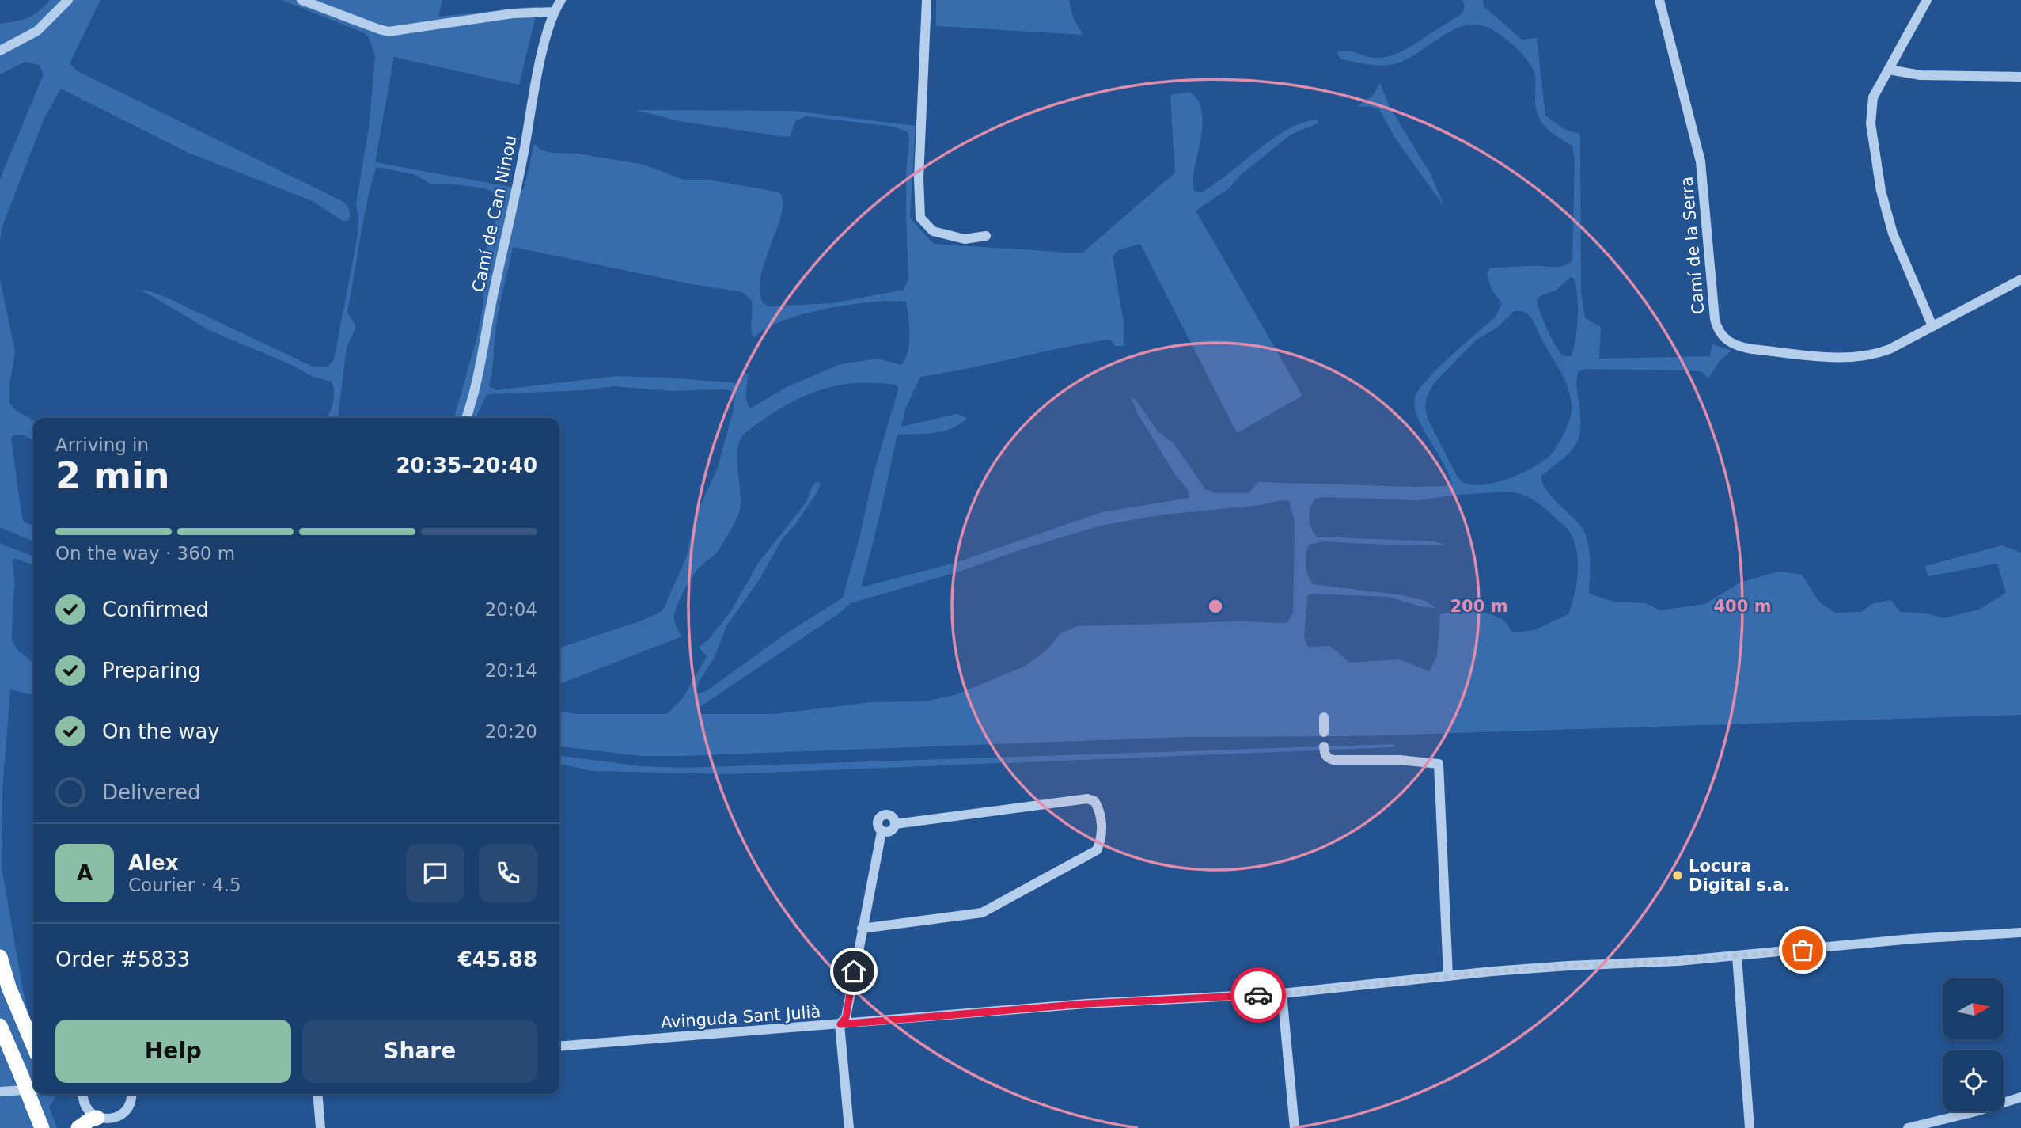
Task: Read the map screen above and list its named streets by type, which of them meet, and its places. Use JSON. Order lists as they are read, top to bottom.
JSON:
{
  "streets": {
    "street": ["Camí de Can Ninou", "Camí de la Serra", "Avinguda Sant Julià"]
  },
  "places": ["Locura Digital s.a."],
  "north": "right",
  "page": {
    "heading": ["2 min", "Arriving in", "20:35–20:40"],
    "panel": [
      "Alex",
      "Courier · 4.5",
      "Order #5833",
      "€45.88"
    ],
    "bar": "On the way · 360 m",
    "list": [
      ["Confirmed", "20:04"],
      ["Preparing", "20:14"],
      ["On the way", "20:20"],
      "Delivered"
    ],
    "round": "A",
    "buttons": ["Help", "Share"]
  },
  "rings": ["200 m", "400 m"]
}
